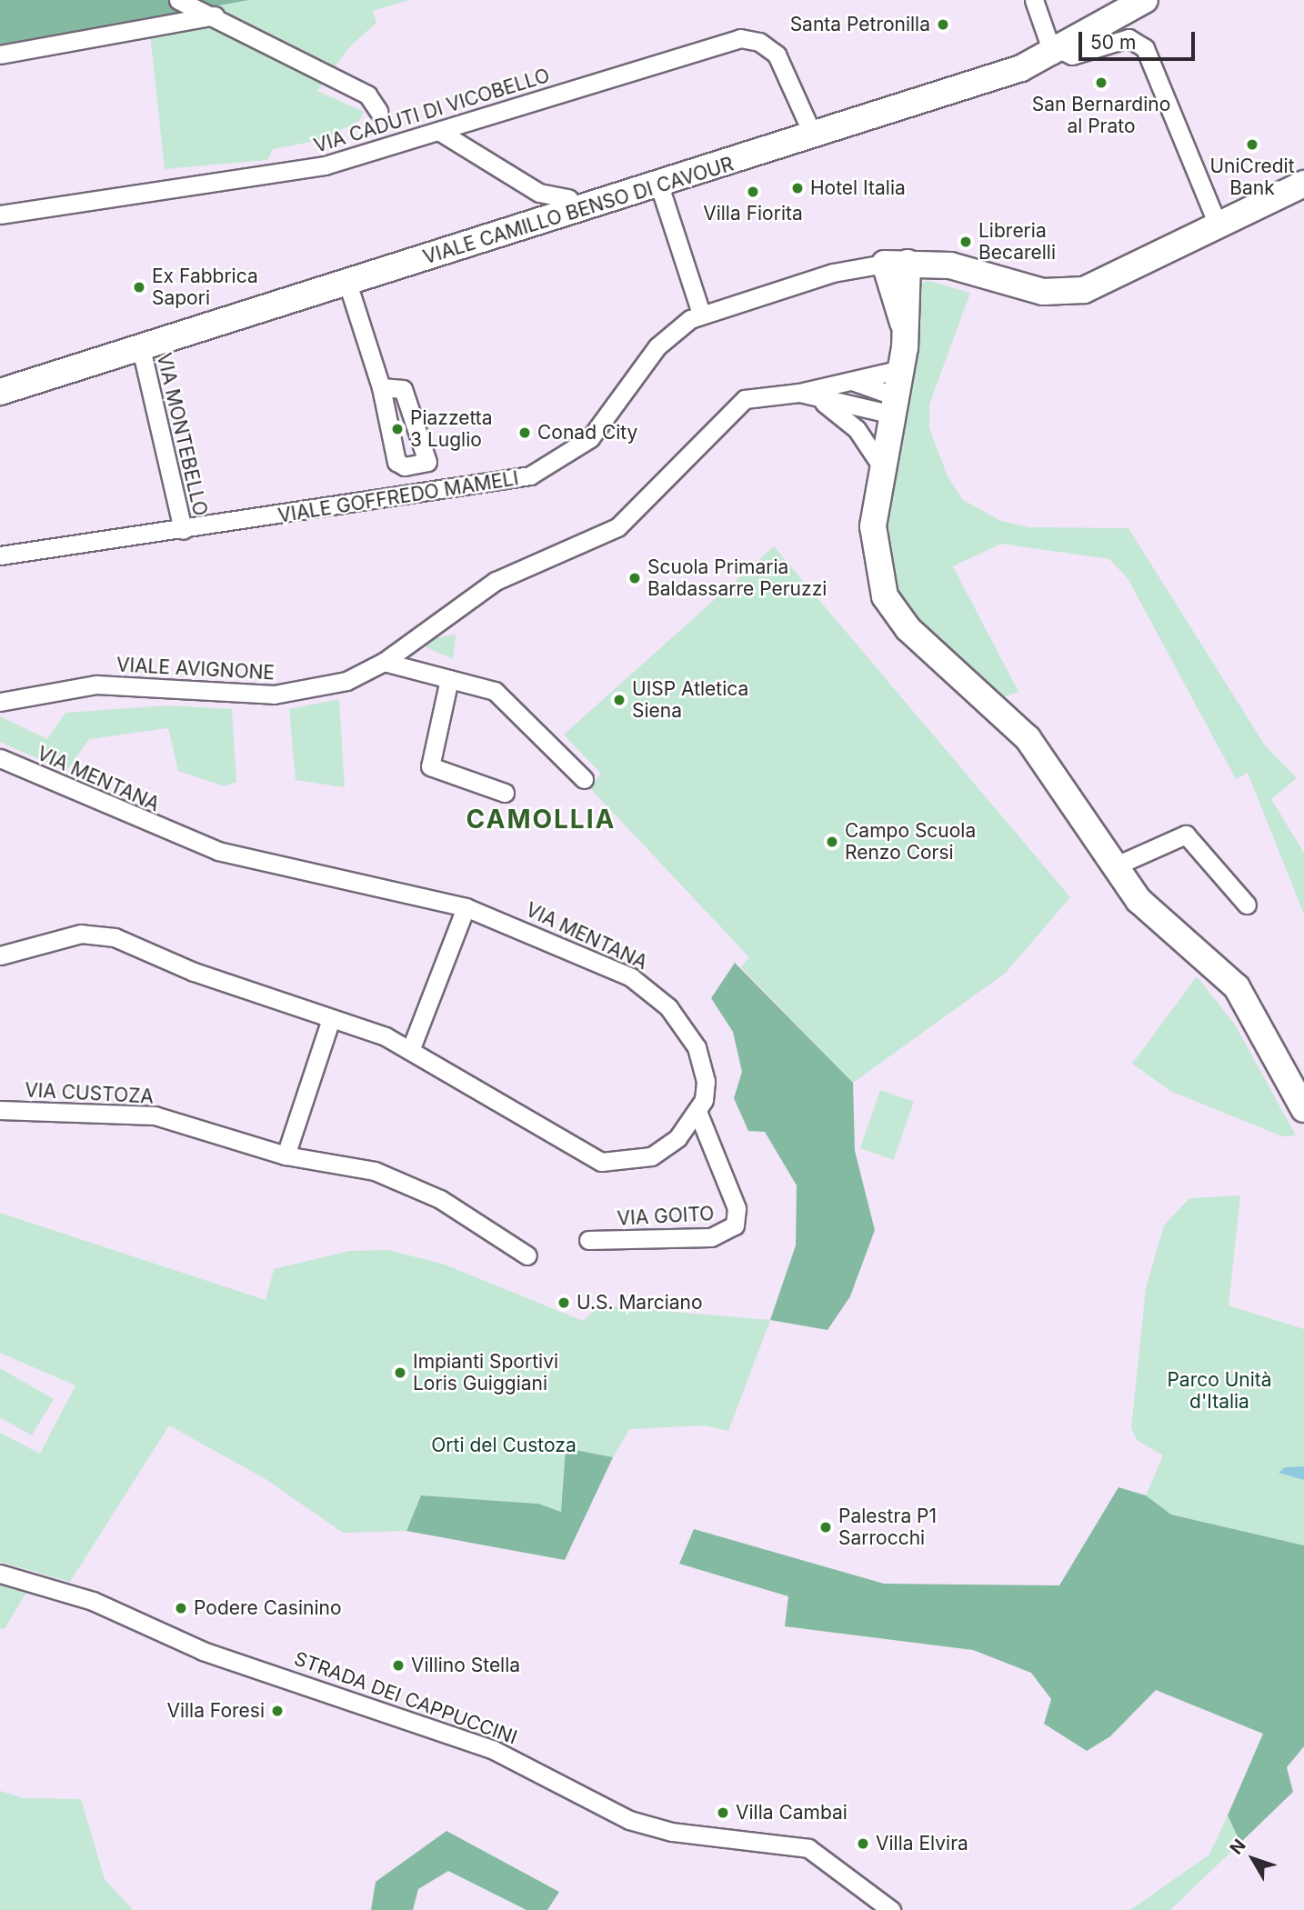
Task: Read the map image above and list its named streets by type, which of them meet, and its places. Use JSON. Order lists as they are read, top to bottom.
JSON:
{
  "streets": {
    "street": [
      "VIA CADUTI DI VICOBELLO",
      "VIALE CAMILLO BENSO DI CAVOUR",
      "VIA MONTEBELLO",
      "VIALE GOFFREDO MAMELI",
      "VIALE AVIGNONE",
      "VIA MENTANA",
      "VIA CUSTOZA",
      "VIA GOITO",
      "STRADA DEI CAPPUCCINI"
    ]
  },
  "crossings": [
    ["VIA CADUTI DI VICOBELLO", "VIALE CAMILLO BENSO DI CAVOUR"],
    ["VIALE CAMILLO BENSO DI CAVOUR", "VIA MONTEBELLO"],
    ["VIA MONTEBELLO", "VIALE GOFFREDO MAMELI"],
    ["VIA MENTANA", "VIA GOITO"]
  ],
  "districts": ["CAMOLLIA"],
  "parks": ["Parco Unità d'Italia", "Orti del Custoza"],
  "places": [
    "Santa Petronilla",
    "San Bernardino al Prato",
    "UniCredit Bank",
    "Hotel Italia",
    "Villa Fiorita",
    "Libreria Becarelli",
    "Ex Fabbrica Sapori",
    "Piazzetta 3 Luglio",
    "Conad City",
    "Scuola Primaria Baldassarre Peruzzi",
    "UISP Atletica Siena",
    "Campo Scuola Renzo Corsi",
    "U.S. Marciano",
    "Impianti Sportivi Loris Guiggiani",
    "Palestra P1 Sarrocchi",
    "Podere Casinino",
    "Villino Stella",
    "Villa Foresi",
    "Villa Cambai",
    "Villa Elvira"
  ],
  "scale_bar": "50 m",
  "north": "top left"
}
